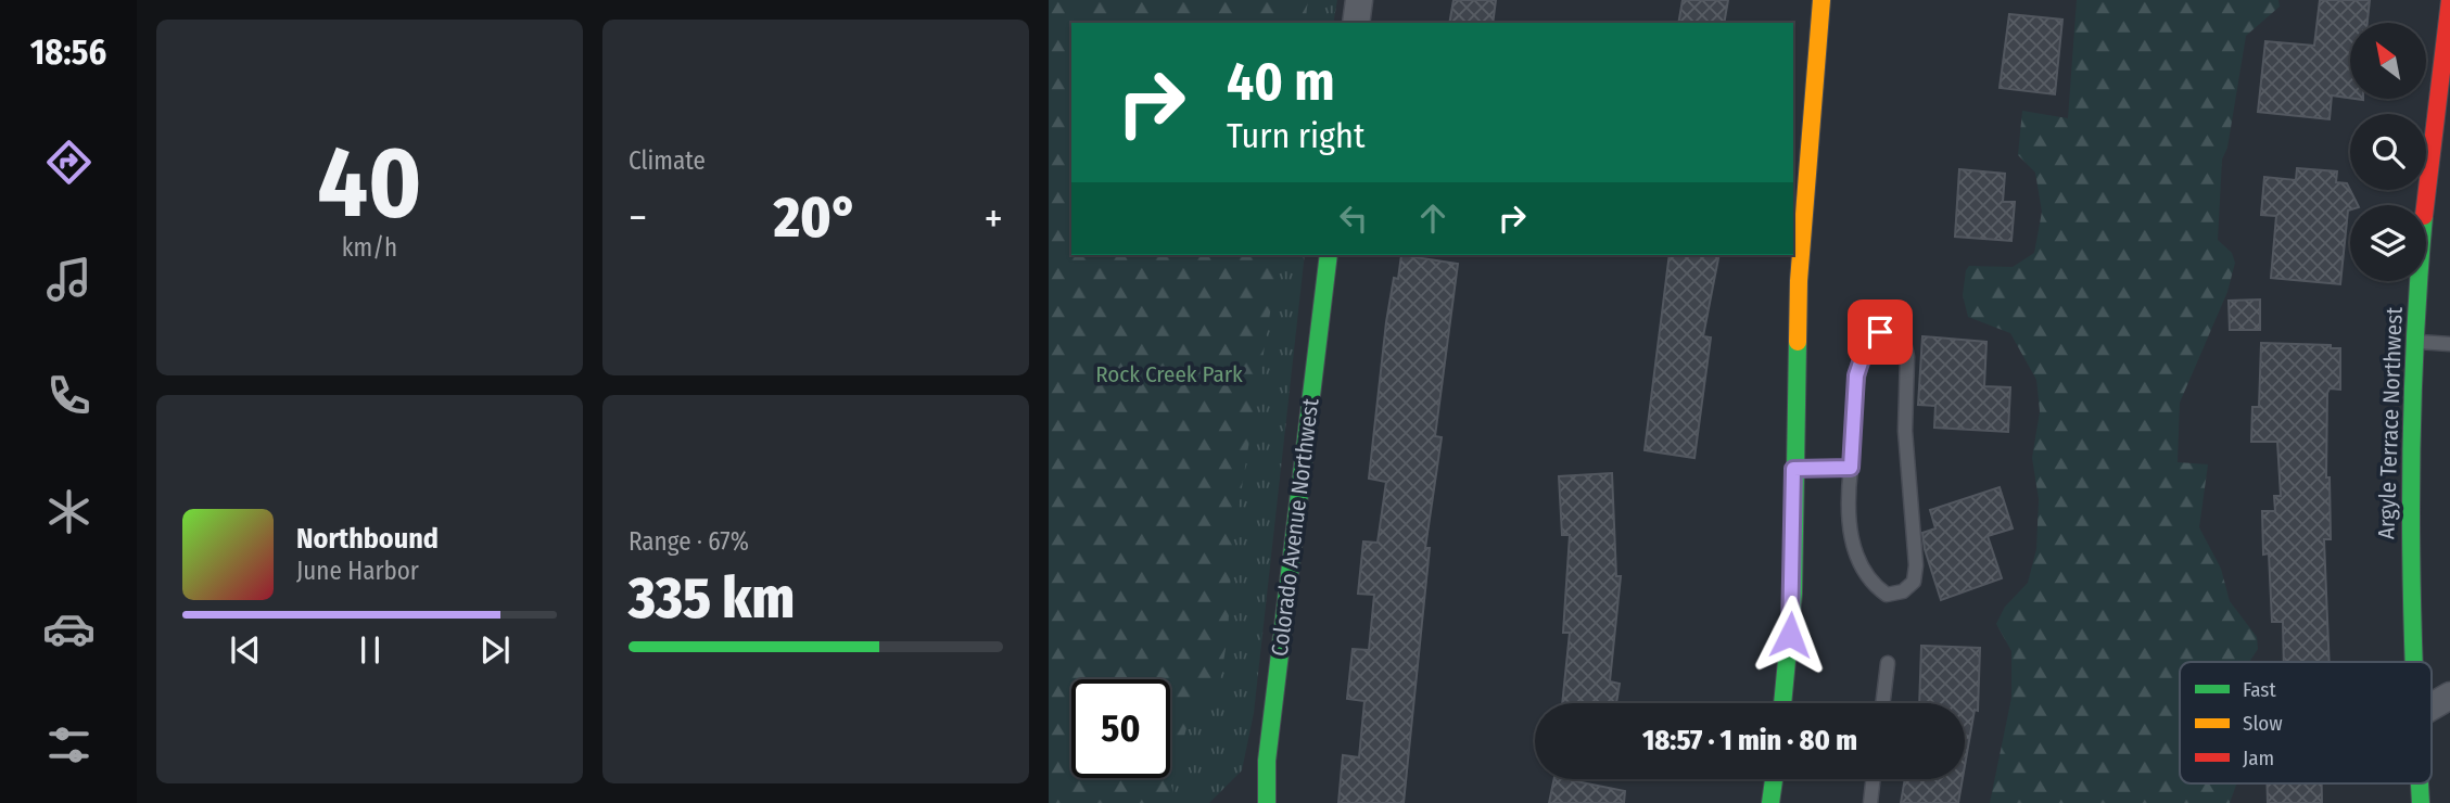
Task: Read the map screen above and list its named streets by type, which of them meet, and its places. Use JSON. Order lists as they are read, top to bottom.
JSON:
{
  "streets": {
    "street": ["Argyle Terrace Northwest", "Colorado Avenue Northwest"]
  },
  "parks": ["Rock Creek Park"],
  "legend": ["Fast", "Slow", "Jam"],
  "north": "top left",
  "page": {
    "tabs": "18:56",
    "tile": [
      ["40", "km/h"],
      "Climate",
      ["Range · 67%", "335 km"]
    ],
    "turn": ["40 m", "Turn right"],
    "heat": ["−", "20°", "+"],
    "song": ["Northbound", "June Harbor"],
    "limit": "50",
    "trip": "18:57 · 1 min · 80 m"
  }
}
